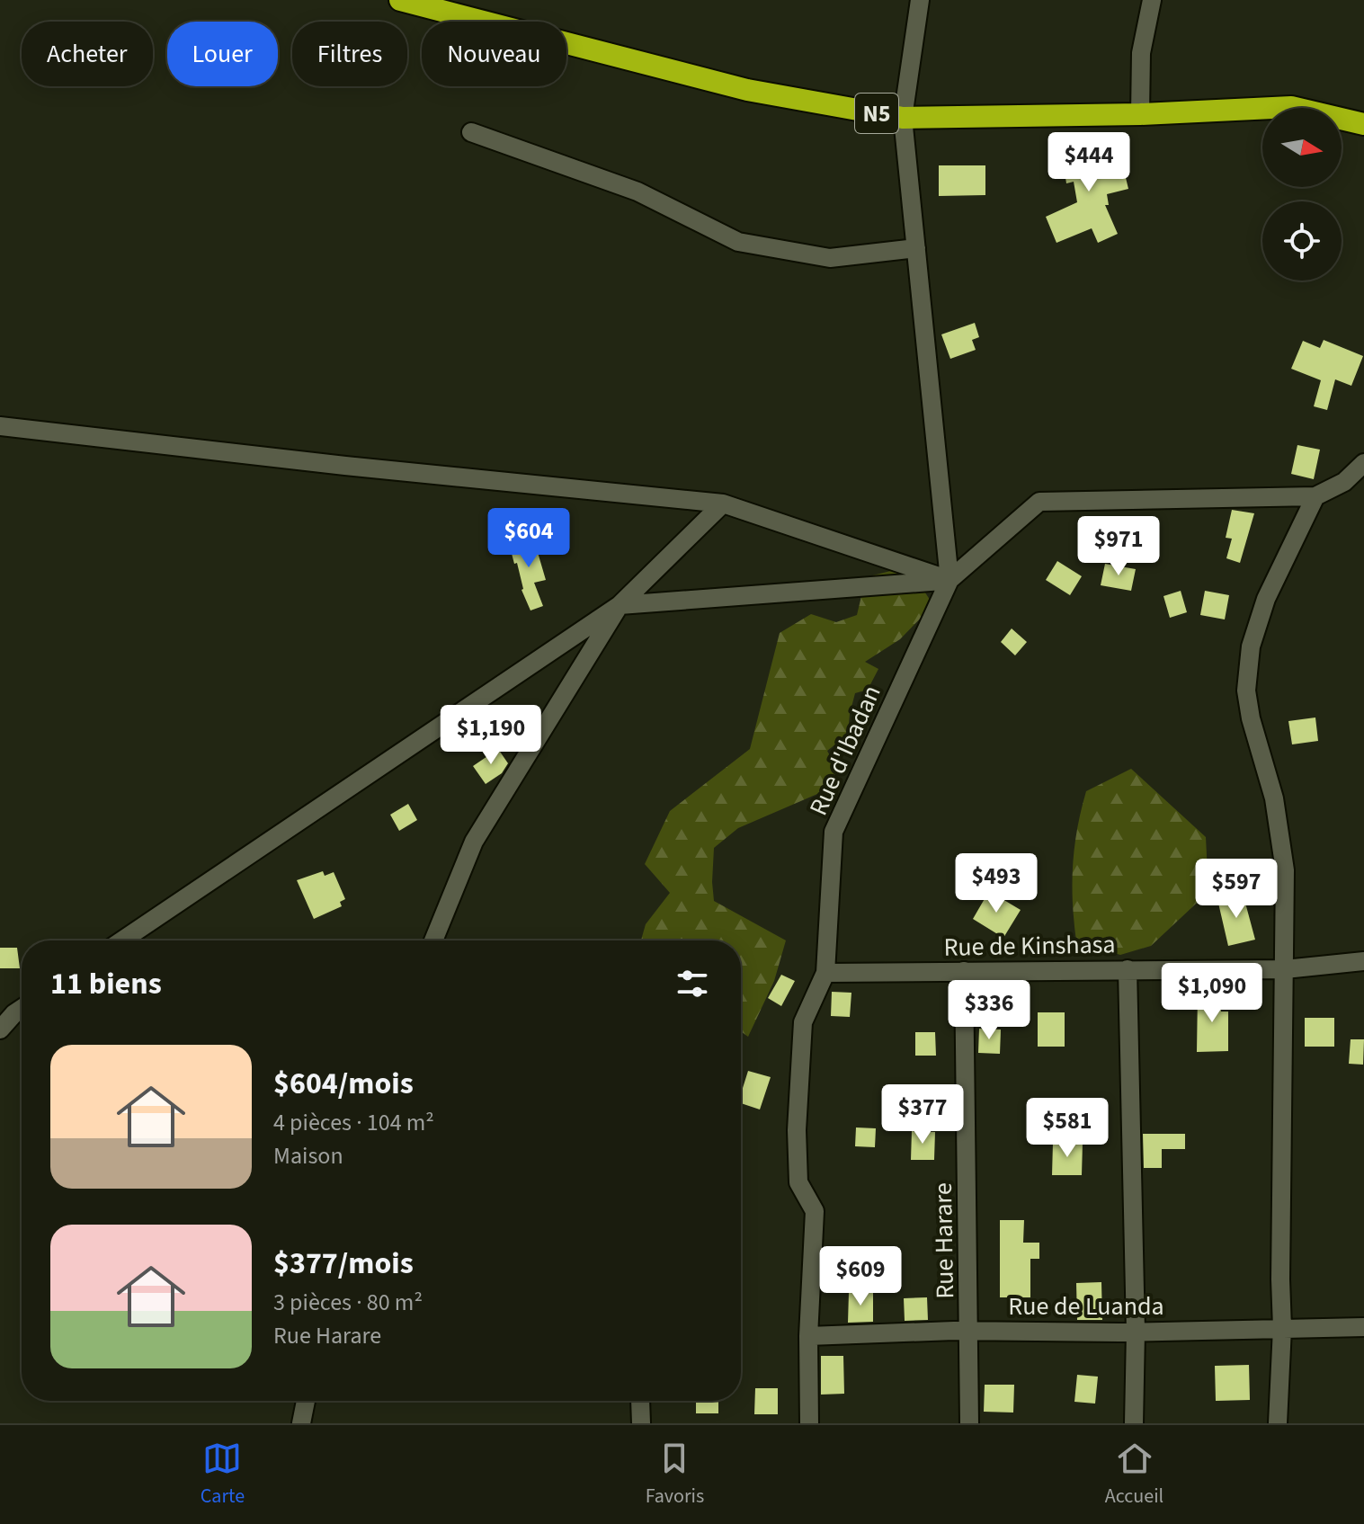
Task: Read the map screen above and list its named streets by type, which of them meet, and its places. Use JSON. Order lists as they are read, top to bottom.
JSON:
{
  "streets": {
    "highway": ["N5"],
    "street": [
      "Rue d'Ibadan",
      "Rue de Kinshasa",
      "Rue Harare",
      "Rue de Luanda"
    ]
  },
  "crossings": [
    ["Rue d'Ibadan", "Rue de Kinshasa"],
    ["Rue d'Ibadan", "Rue de Luanda"],
    ["Rue de Kinshasa", "Rue Harare"],
    ["Rue Harare", "Rue de Luanda"]
  ],
  "north": "right",
  "page": {
    "chip": [
      "Acheter",
      "Louer",
      "Filtres",
      "Nouveau"
    ],
    "price": [
      "$444",
      "$604",
      "$971",
      "$1,190",
      "$493",
      "$597",
      "$1,090",
      "$336",
      "$377",
      "$581",
      "$609"
    ],
    "heading": "11 biens",
    "list": [
      {
        "name": "$604/mois",
        "note": "4 pièces · 104 m² · Maison"
      },
      {
        "name": "$377/mois",
        "note": "3 pièces · 80 m² · Rue Harare"
      }
    ],
    "tabs": ["Carte", "Favoris", "Accueil"]
  }
}
